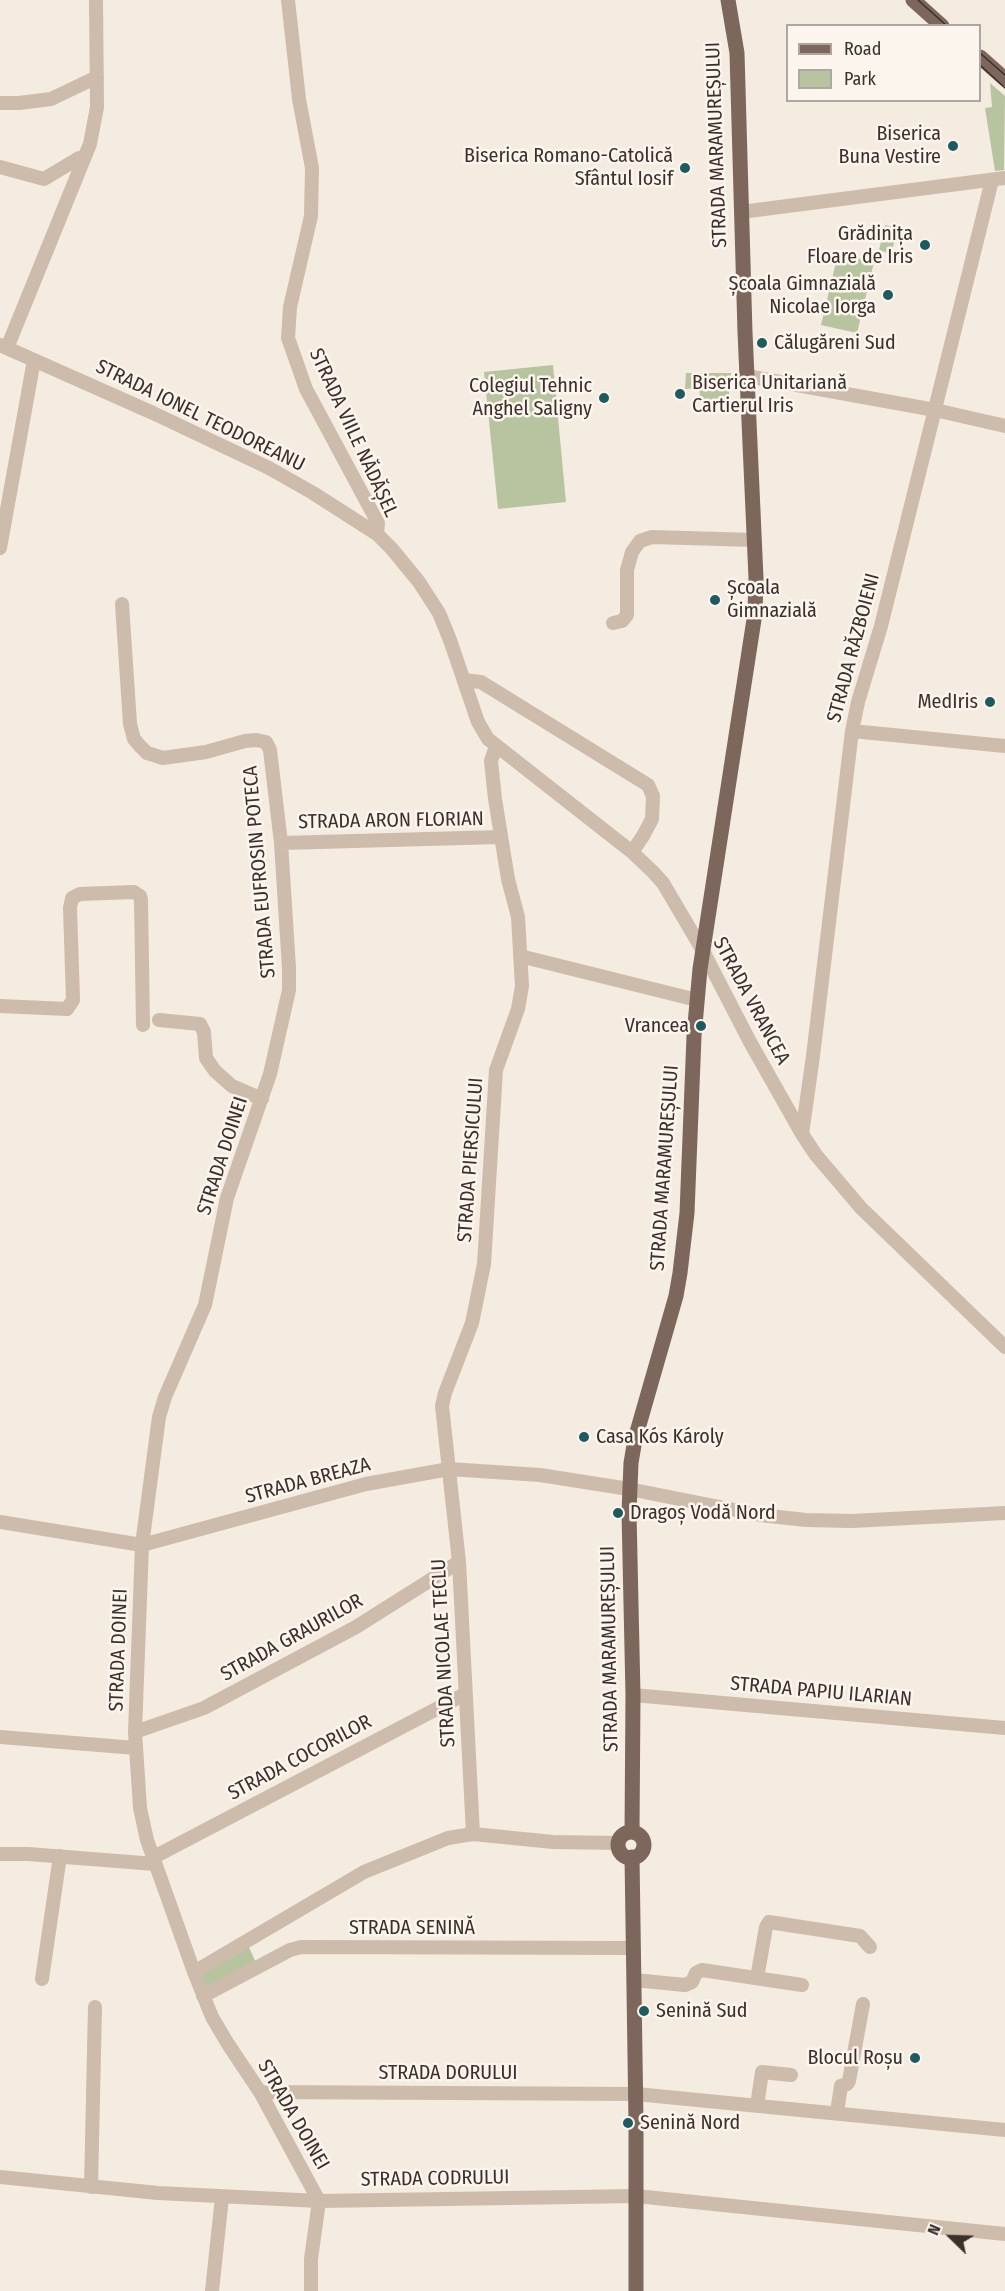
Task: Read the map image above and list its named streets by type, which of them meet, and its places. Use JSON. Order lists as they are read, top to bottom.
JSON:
{
  "streets": {
    "main road": ["STRADA MARAMUREȘULUI"],
    "street": [
      "STRADA IONEL TEODOREANU",
      "STRADA VIILE NĂDĂȘEL",
      "STRADA RĂZBOIENI",
      "STRADA ARON FLORIAN",
      "STRADA EUFROSIN POTECA",
      "STRADA VRANCEA",
      "STRADA DOINEI",
      "STRADA PIERSICULUI",
      "STRADA BREAZA",
      "STRADA GRAURILOR",
      "STRADA NICOLAE TECLU",
      "STRADA PAPIU ILARIAN",
      "STRADA COCORILOR",
      "STRADA SENINĂ",
      "STRADA DORULUI",
      "STRADA CODRULUI"
    ]
  },
  "crossings": [
    ["STRADA MARAMUREȘULUI", "STRADA VRANCEA"],
    ["STRADA MARAMUREȘULUI", "STRADA BREAZA"],
    ["STRADA MARAMUREȘULUI", "STRADA PAPIU ILARIAN"],
    ["STRADA MARAMUREȘULUI", "STRADA SENINĂ"],
    ["STRADA MARAMUREȘULUI", "STRADA DORULUI"],
    ["STRADA MARAMUREȘULUI", "STRADA CODRULUI"],
    ["STRADA IONEL TEODOREANU", "STRADA VIILE NĂDĂȘEL"],
    ["STRADA VIILE NĂDĂȘEL", "STRADA VRANCEA"],
    ["STRADA RĂZBOIENI", "STRADA VRANCEA"],
    ["STRADA ARON FLORIAN", "STRADA EUFROSIN POTECA"],
    ["STRADA ARON FLORIAN", "STRADA PIERSICULUI"],
    ["STRADA EUFROSIN POTECA", "STRADA DOINEI"],
    ["STRADA VRANCEA", "STRADA PIERSICULUI"],
    ["STRADA DOINEI", "STRADA BREAZA"],
    ["STRADA DOINEI", "STRADA GRAURILOR"],
    ["STRADA DOINEI", "STRADA COCORILOR"],
    ["STRADA DOINEI", "STRADA SENINĂ"],
    ["STRADA DOINEI", "STRADA DORULUI"],
    ["STRADA DOINEI", "STRADA CODRULUI"],
    ["STRADA PIERSICULUI", "STRADA BREAZA"],
    ["STRADA PIERSICULUI", "STRADA NICOLAE TECLU"],
    ["STRADA BREAZA", "STRADA NICOLAE TECLU"],
    ["STRADA GRAURILOR", "STRADA NICOLAE TECLU"],
    ["STRADA NICOLAE TECLU", "STRADA COCORILOR"]
  ],
  "places": [
    "Biserica Buna Vestire",
    "Biserica Romano-Catolică Sfântul Iosif",
    "Grădinița Floare de Iris",
    "Școala Gimnazială Nicolae Iorga",
    "Călugăreni Sud",
    "Biserica Unitariană Cartierul Iris",
    "Colegiul Tehnic Anghel Saligny",
    "Școala Gimnazială",
    "MedIris",
    "Vrancea",
    "Casa Kós Károly",
    "Dragoș Vodă Nord",
    "Senină Sud",
    "Blocul Roșu",
    "Senină Nord"
  ],
  "legend": ["Road", "Park"],
  "north": "top left"
}
